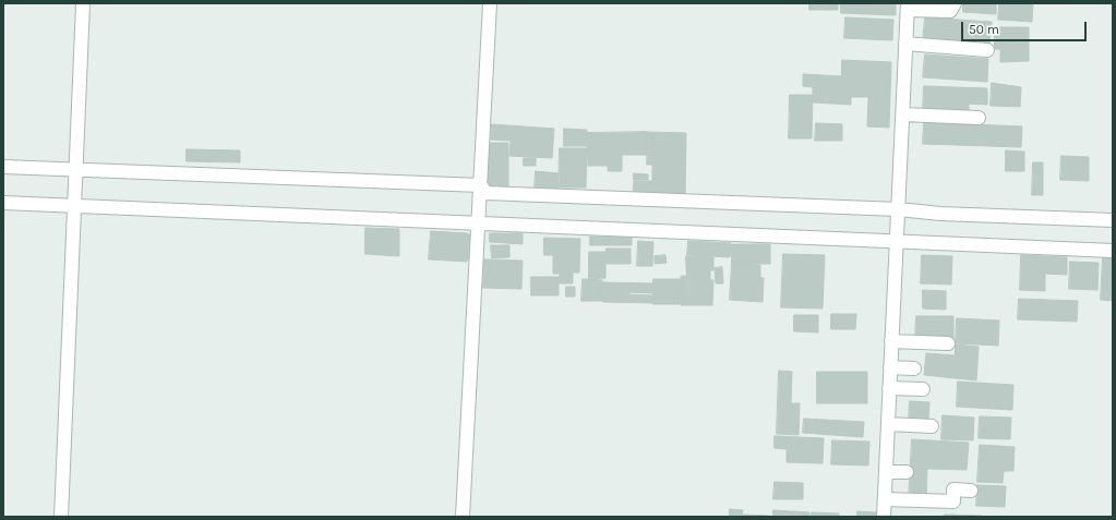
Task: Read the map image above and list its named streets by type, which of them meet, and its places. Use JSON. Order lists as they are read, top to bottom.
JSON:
{
  "scale_bar": "50 m"
}
